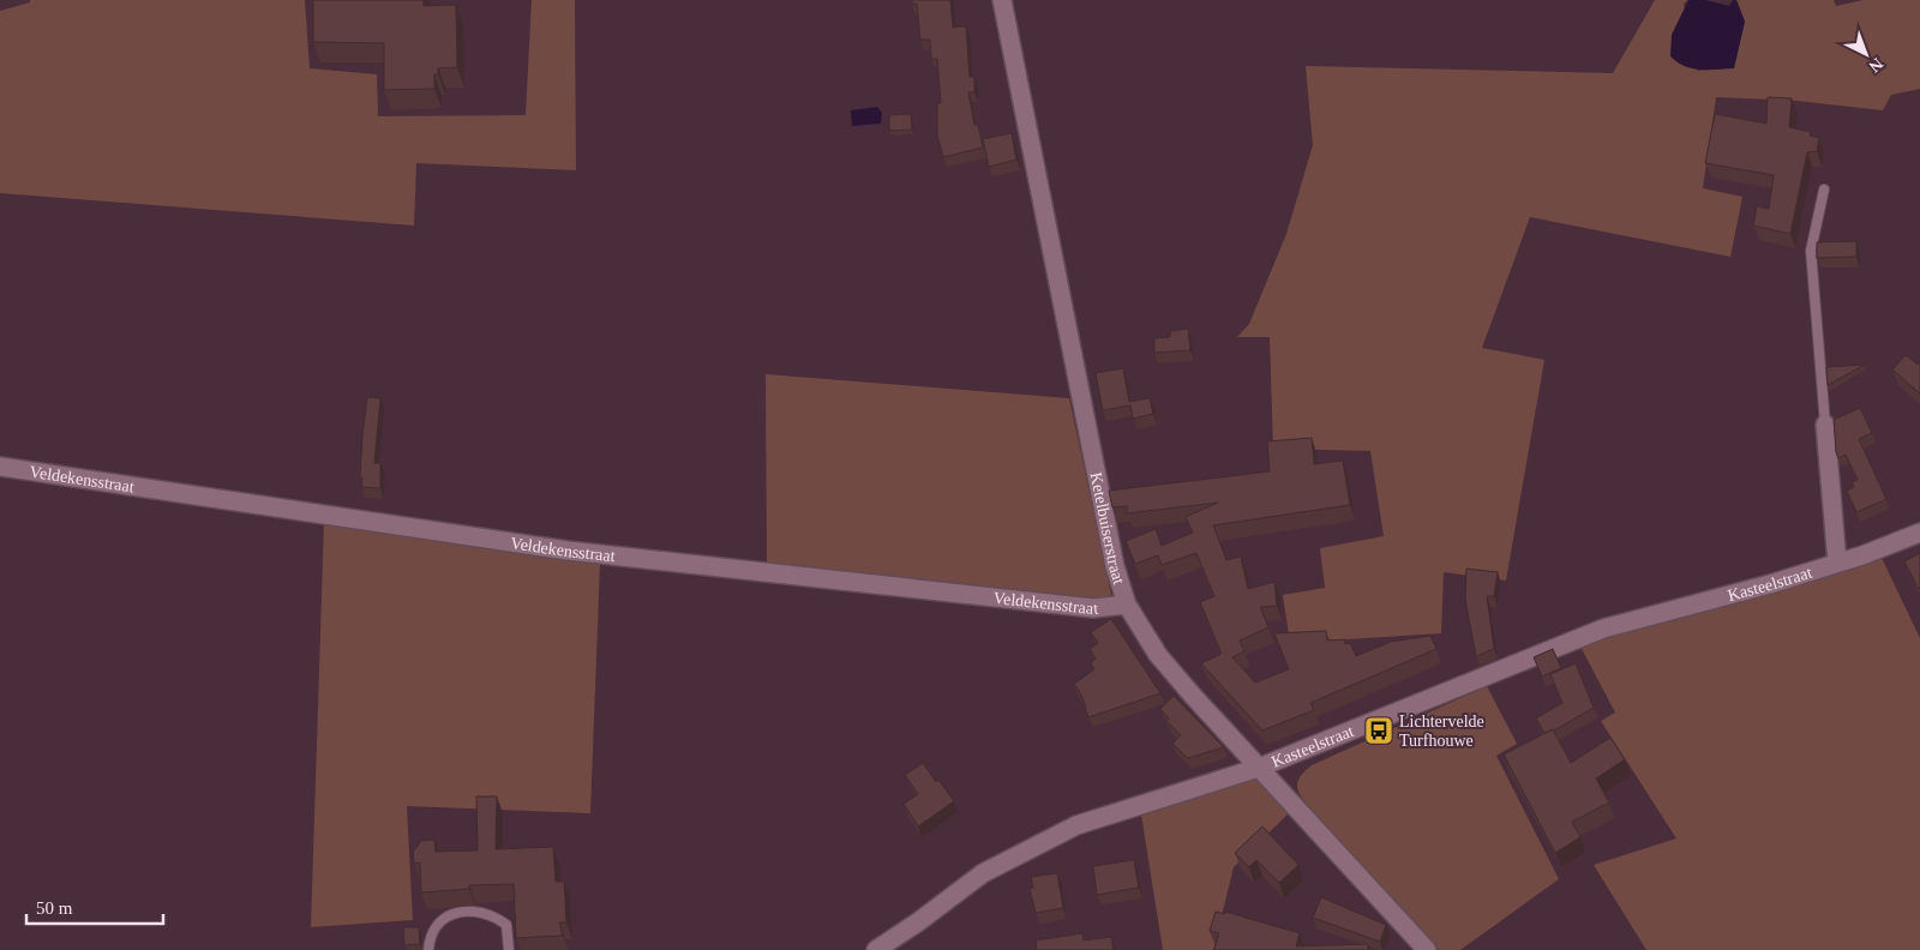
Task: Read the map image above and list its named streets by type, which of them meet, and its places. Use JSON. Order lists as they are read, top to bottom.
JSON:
{
  "streets": {
    "street": ["Veldekensstraat", "Ketelbuiserstraat", "Kasteelstraat"]
  },
  "crossings": [
    ["Veldekensstraat", "Ketelbuiserstraat"],
    ["Ketelbuiserstraat", "Kasteelstraat"]
  ],
  "places": {
    "bus stop": ["Lichtervelde Turfhouwe"]
  },
  "scale_bar": "50 m",
  "north": "bottom right"
}
